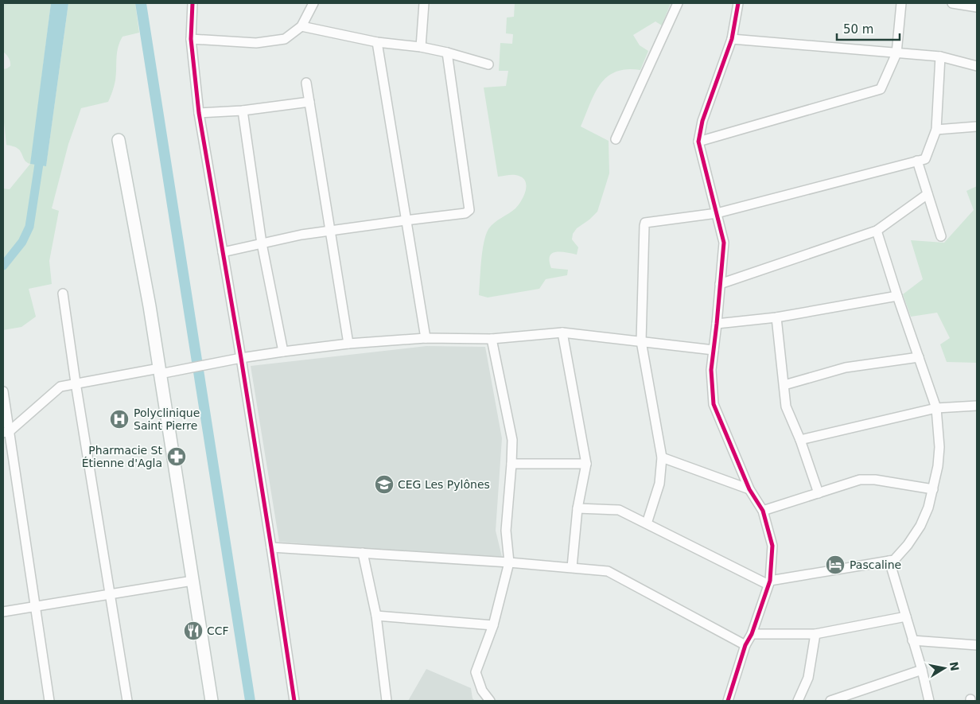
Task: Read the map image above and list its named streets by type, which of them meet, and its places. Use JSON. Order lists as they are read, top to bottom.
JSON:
{
  "places": {
    "hospital": ["Polyclinique Saint Pierre"],
    "pharmacy": ["Pharmacie St Étienne d'Agla"],
    "school or university": ["CEG Les Pylônes"],
    "hotel": ["Pascaline"],
    "restaurant": ["CCF"]
  },
  "scale_bar": "50 m",
  "north": "right"
}
